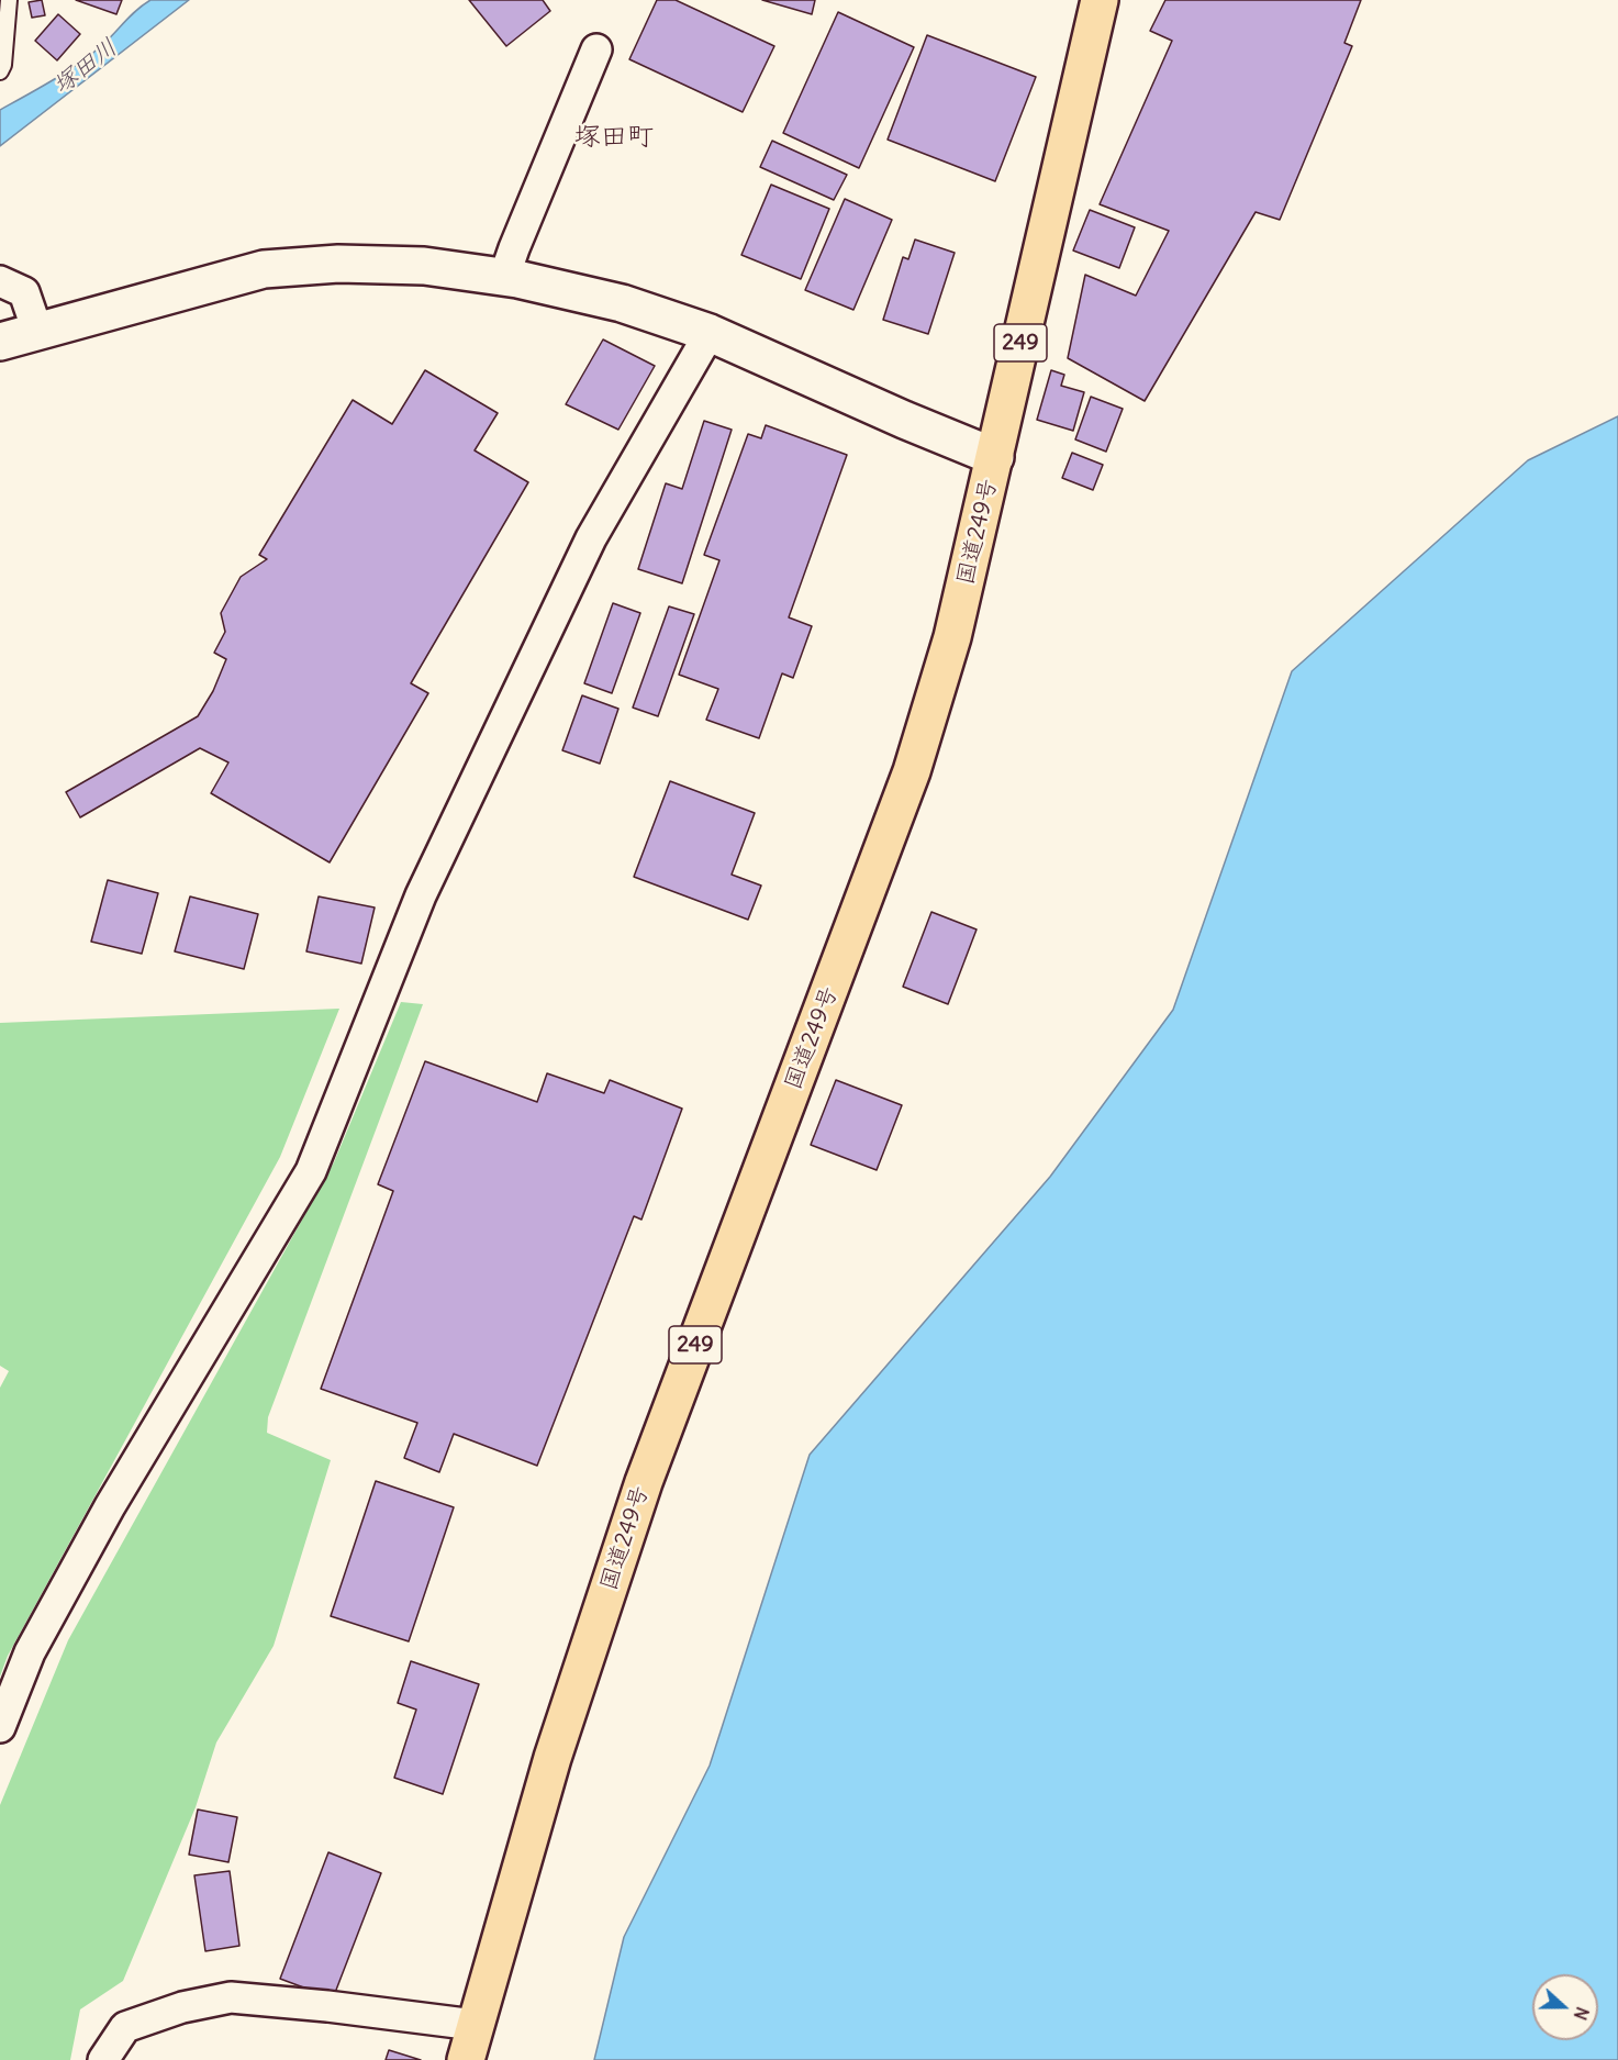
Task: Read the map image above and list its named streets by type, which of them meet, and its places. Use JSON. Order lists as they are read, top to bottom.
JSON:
{
  "streets": {
    "highway": ["249", "国道249号"]
  },
  "districts": ["塚田町"],
  "water": ["塚田川"],
  "north": "right"
}
